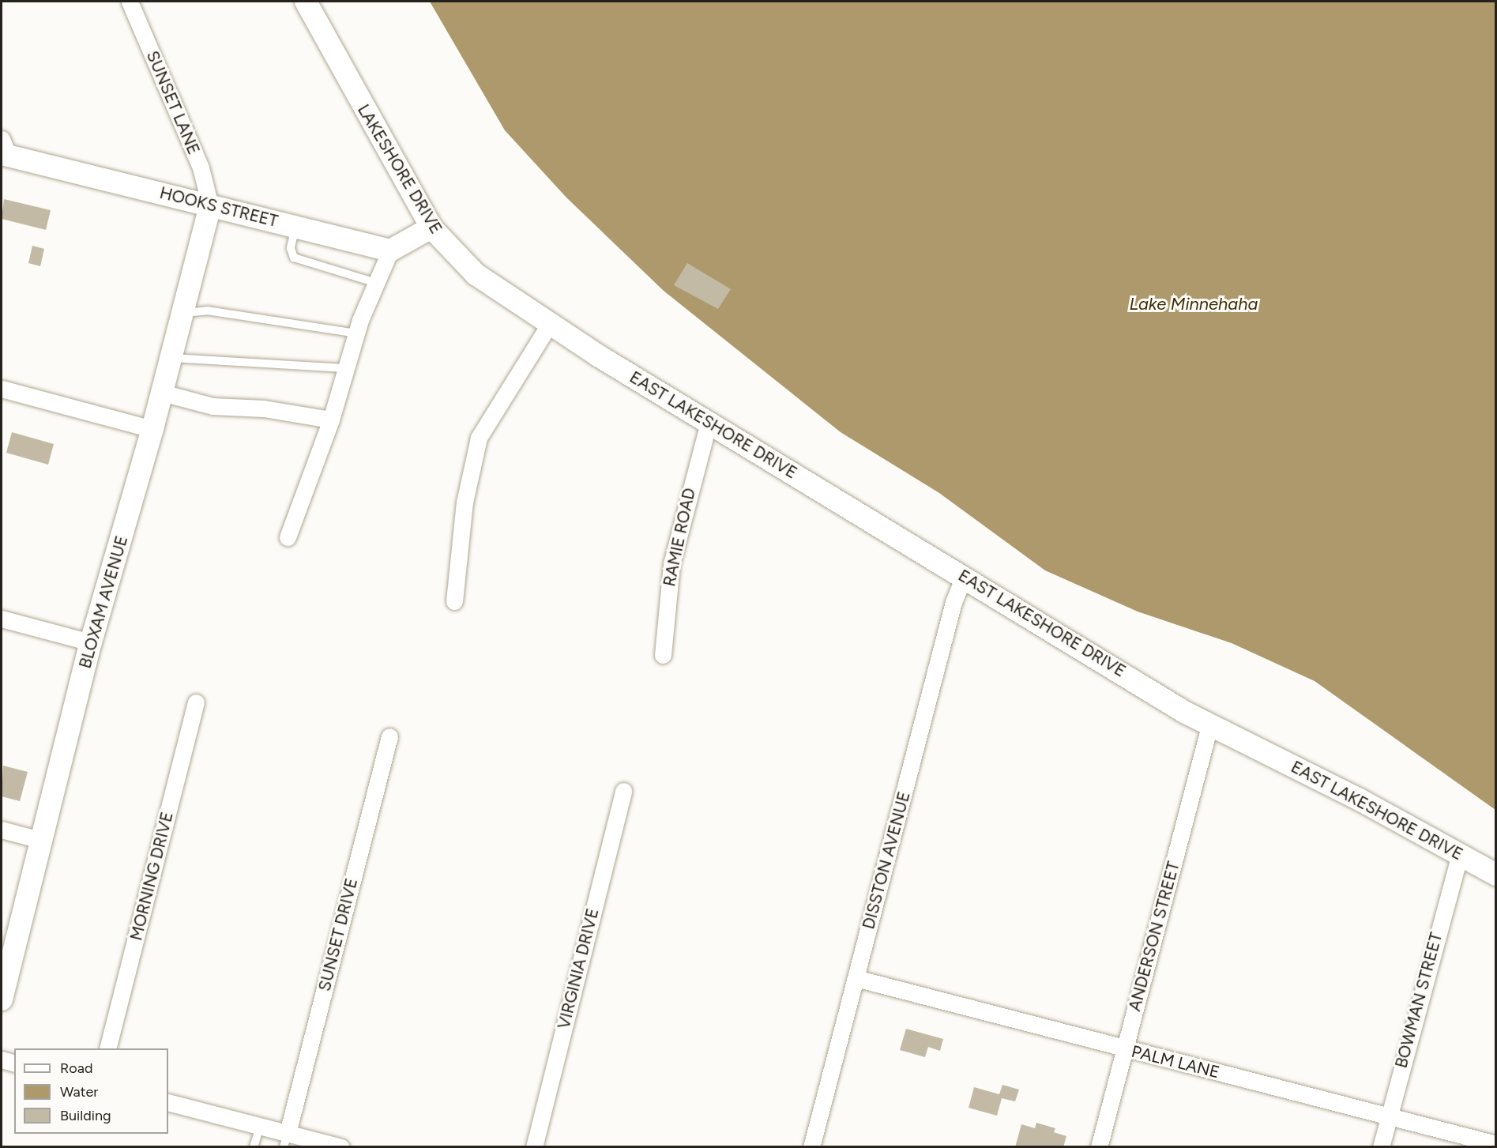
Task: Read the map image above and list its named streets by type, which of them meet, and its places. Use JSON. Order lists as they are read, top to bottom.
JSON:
{
  "streets": {
    "street": [
      "SUNSET LANE",
      "LAKESHORE DRIVE",
      "HOOKS STREET",
      "EAST LAKESHORE DRIVE",
      "RAMIE ROAD",
      "BLOXAM AVENUE",
      "DISSTON AVENUE",
      "MORNING DRIVE",
      "SUNSET DRIVE",
      "ANDERSON STREET",
      "VIRGINIA DRIVE",
      "BOWMAN STREET",
      "PALM LANE"
    ]
  },
  "crossings": [
    ["SUNSET LANE", "HOOKS STREET"],
    ["SUNSET LANE", "BLOXAM AVENUE"],
    ["LAKESHORE DRIVE", "EAST LAKESHORE DRIVE"],
    ["HOOKS STREET", "BLOXAM AVENUE"],
    ["EAST LAKESHORE DRIVE", "RAMIE ROAD"],
    ["EAST LAKESHORE DRIVE", "DISSTON AVENUE"],
    ["EAST LAKESHORE DRIVE", "ANDERSON STREET"],
    ["EAST LAKESHORE DRIVE", "BOWMAN STREET"],
    ["DISSTON AVENUE", "PALM LANE"],
    ["ANDERSON STREET", "PALM LANE"],
    ["BOWMAN STREET", "PALM LANE"]
  ],
  "water": ["Lake Minnehaha"],
  "legend": ["Road", "Water", "Building"]
}
